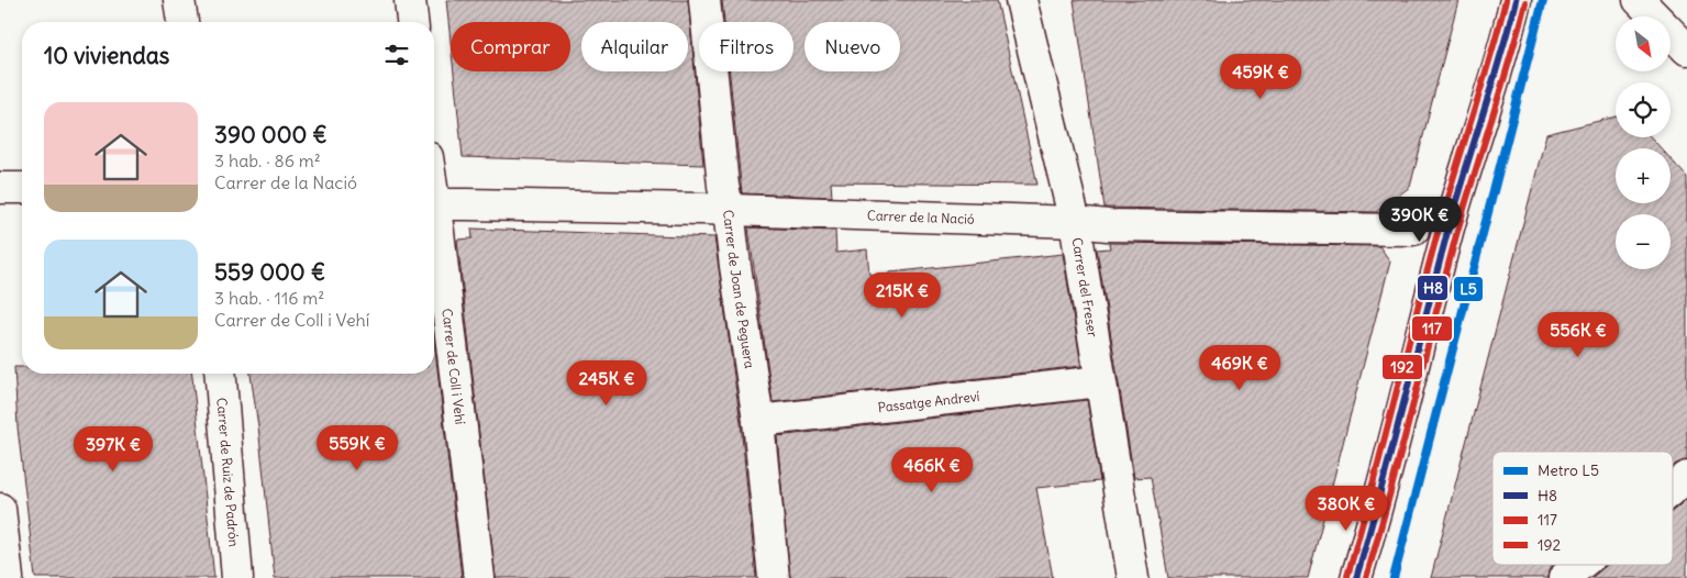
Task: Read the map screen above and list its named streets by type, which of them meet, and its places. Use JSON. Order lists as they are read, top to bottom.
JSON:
{
  "streets": {
    "street": [
      "Carrer de la Nació",
      "Carrer del Freser",
      "Carrer de Joan de Peguera",
      "Carrer de Coll i Vehí",
      "Passatge Andreví",
      "Carrer de Ruiz de Padrón"
    ]
  },
  "crossings": [
    ["Carrer de la Nació", "Carrer del Freser"],
    ["Carrer de la Nació", "Carrer de Joan de Peguera"],
    ["Carrer del Freser", "Passatge Andreví"],
    ["Carrer de Joan de Peguera", "Passatge Andreví"]
  ],
  "lines": [
    "metro line L5",
    "transit line H8",
    "transit line 192",
    "transit line 117"
  ],
  "legend": [
    "Metro L5",
    "H8",
    "117",
    "192"
  ],
  "north": "bottom right",
  "page": {
    "map_buttons": ["+", "−"],
    "chip": [
      "Comprar",
      "Alquilar",
      "Filtros",
      "Nuevo"
    ],
    "heading": "10 viviendas",
    "price": [
      "459K €",
      "390K €",
      "215K €",
      "556K €",
      "469K €",
      "245K €",
      "559K €",
      "397K €",
      "466K €",
      "380K €"
    ],
    "list": [
      {
        "name": "390 000 €",
        "note": "3 hab. · 86 m² · Carrer de la Nació"
      },
      {
        "name": "559 000 €",
        "note": "3 hab. · 116 m² · Carrer de Coll i Vehí"
      }
    ]
  }
}
